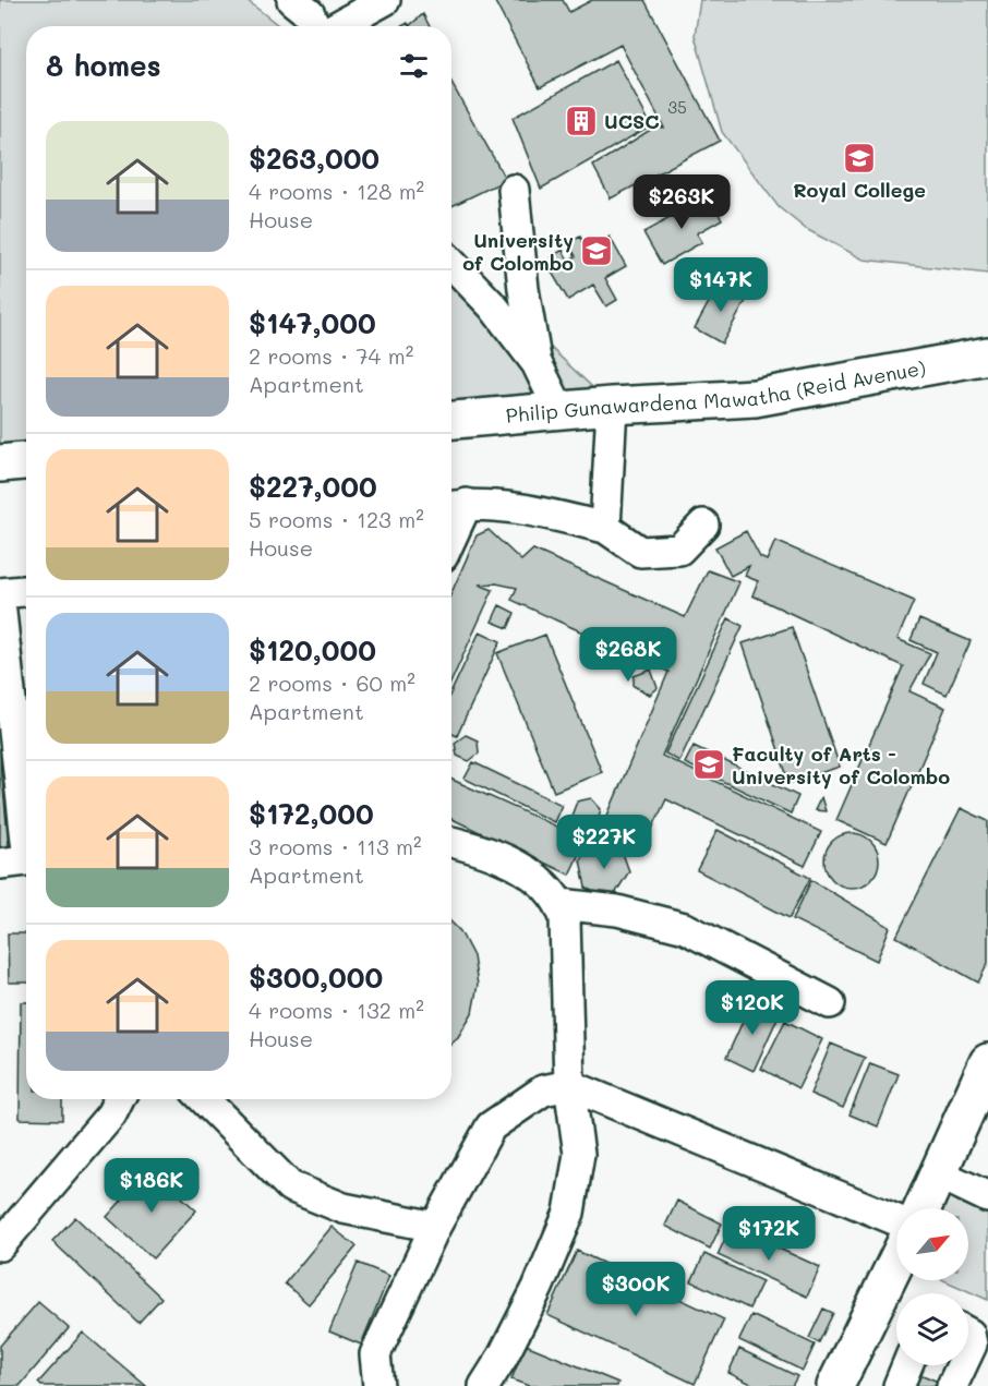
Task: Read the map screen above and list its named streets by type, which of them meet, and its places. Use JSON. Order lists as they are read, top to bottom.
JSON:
{
  "streets": {
    "main road": ["Philip Gunawardena Mawatha (Reid Avenue)"]
  },
  "places": {
    "building": ["UCSC"],
    "school or university": ["Royal College", "University of Colombo", "Faculty of Arts - University of Colombo"]
  },
  "house_numbers": ["35"],
  "north": "top right",
  "page": {
    "heading": "8 homes",
    "list": [
      {
        "name": "$263,000",
        "note": "4 rooms · 128 m² · House"
      },
      {
        "name": "$147,000",
        "note": "2 rooms · 74 m² · Apartment"
      },
      {
        "name": "$227,000",
        "note": "5 rooms · 123 m² · House"
      },
      {
        "name": "$120,000",
        "note": "2 rooms · 60 m² · Apartment"
      },
      {
        "name": "$172,000",
        "note": "3 rooms · 113 m² · Apartment"
      },
      {
        "name": "$300,000",
        "note": "4 rooms · 132 m² · House"
      }
    ],
    "price": [
      "$263K",
      "$147K",
      "$268K",
      "$227K",
      "$120K",
      "$186K",
      "$172K",
      "$300K"
    ]
  }
}
